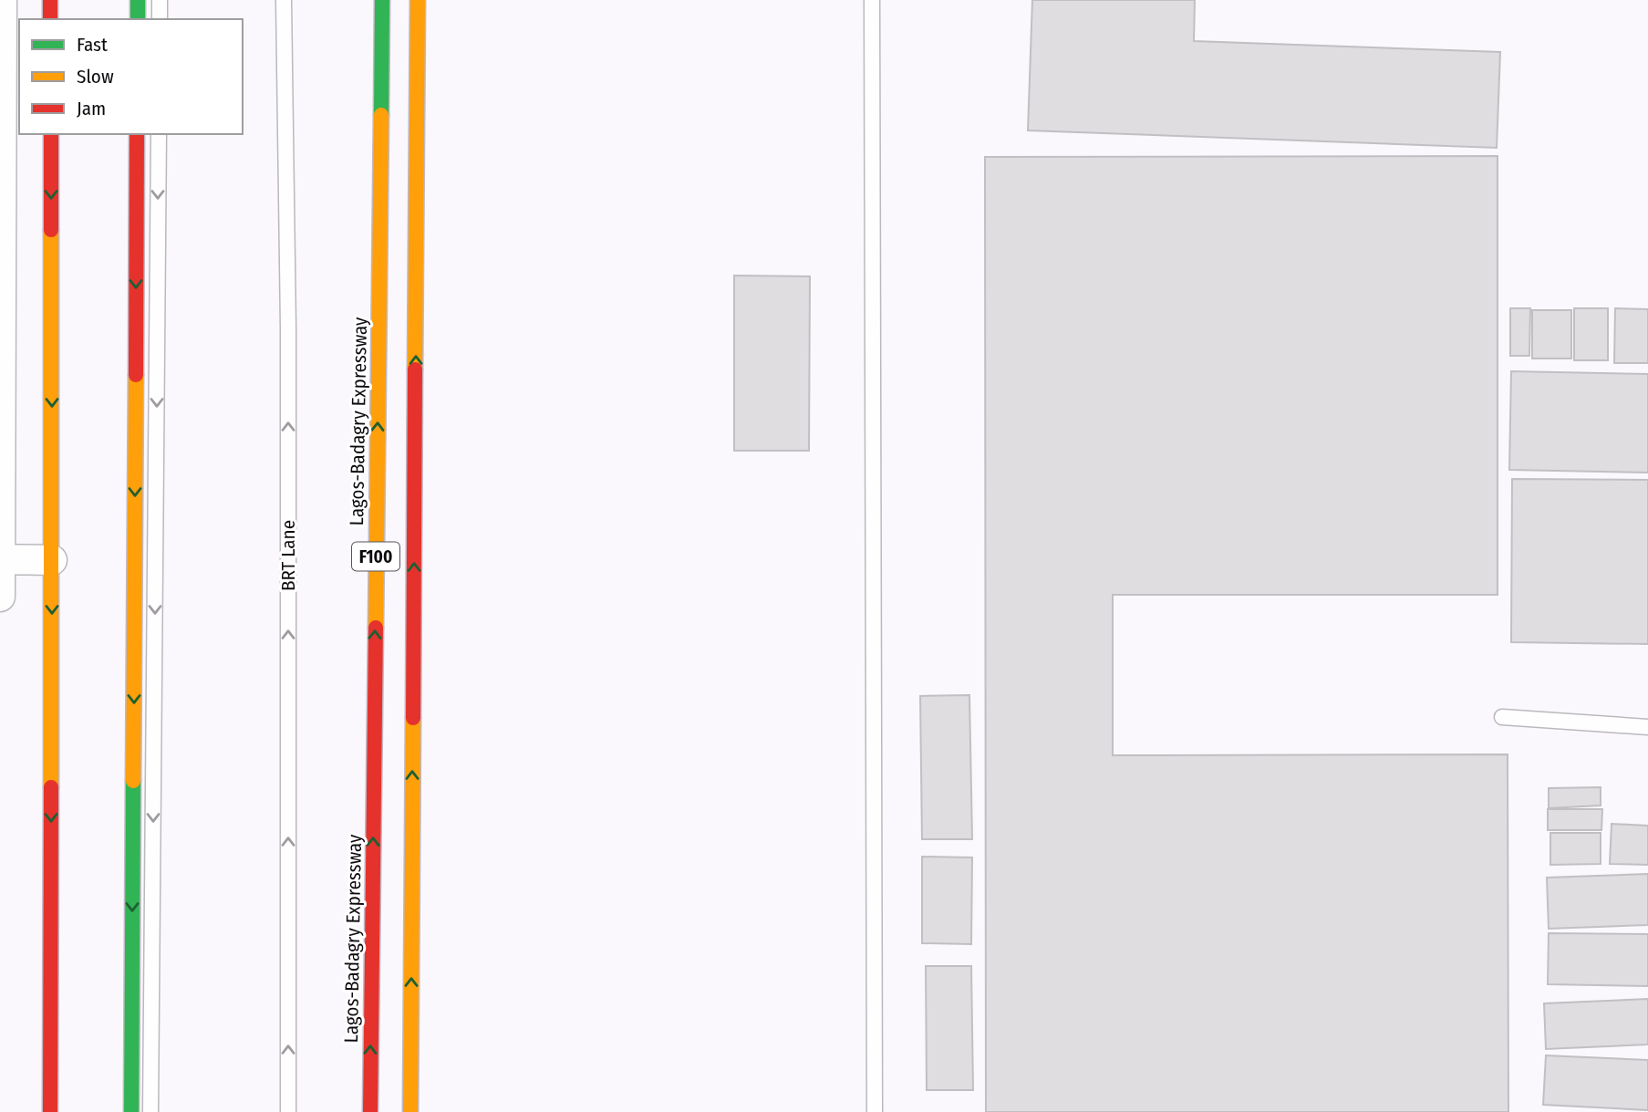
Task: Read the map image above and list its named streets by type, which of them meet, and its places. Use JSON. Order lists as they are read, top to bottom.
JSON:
{
  "streets": {
    "main road": ["Lagos-Badagry Expressway", "F100"],
    "lane": ["BRT Lane"]
  },
  "one_way": ["BRT Lane"],
  "legend": ["Fast", "Slow", "Jam"]
}
